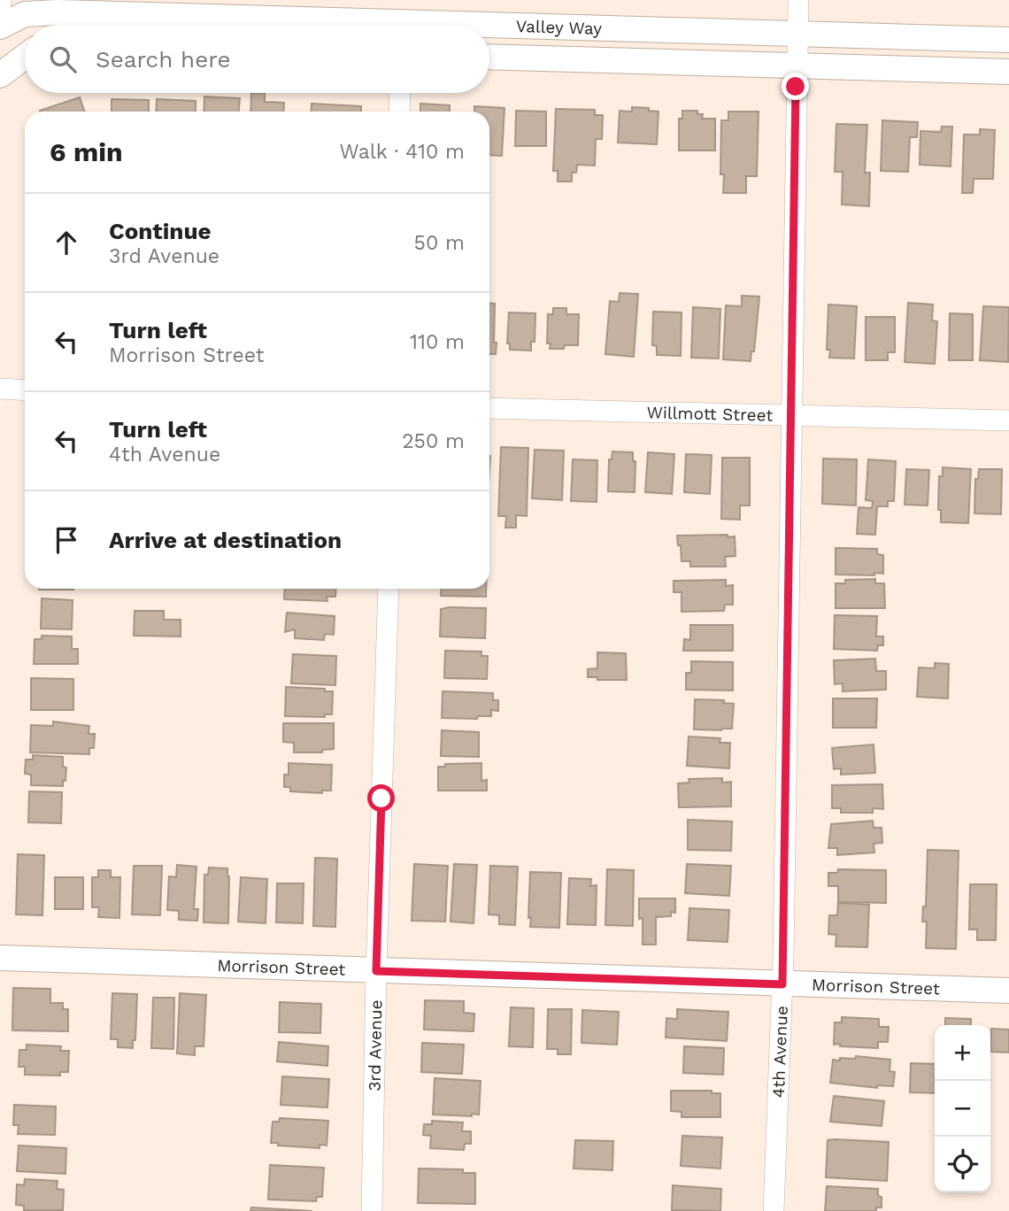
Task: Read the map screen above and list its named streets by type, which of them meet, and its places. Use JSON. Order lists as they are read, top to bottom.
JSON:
{
  "streets": {
    "street": [
      "Valley Way",
      "Willmott Street",
      "Morrison Street",
      "3rd Avenue",
      "4th Avenue"
    ]
  },
  "crossings": [
    ["Valley Way", "4th Avenue"],
    ["Willmott Street", "4th Avenue"],
    ["Morrison Street", "3rd Avenue"],
    ["Morrison Street", "4th Avenue"]
  ],
  "page": {
    "search": "Search here",
    "heading": ["6 min", "Walk · 410 m"],
    "list": [
      ["Continue", "3rd Avenue", "50 m"],
      ["Turn left", "Morrison Street", "110 m"],
      ["Turn left", "4th Avenue", "250 m"],
      "Arrive at destination"
    ],
    "map_buttons": ["+", "−"]
  }
}
